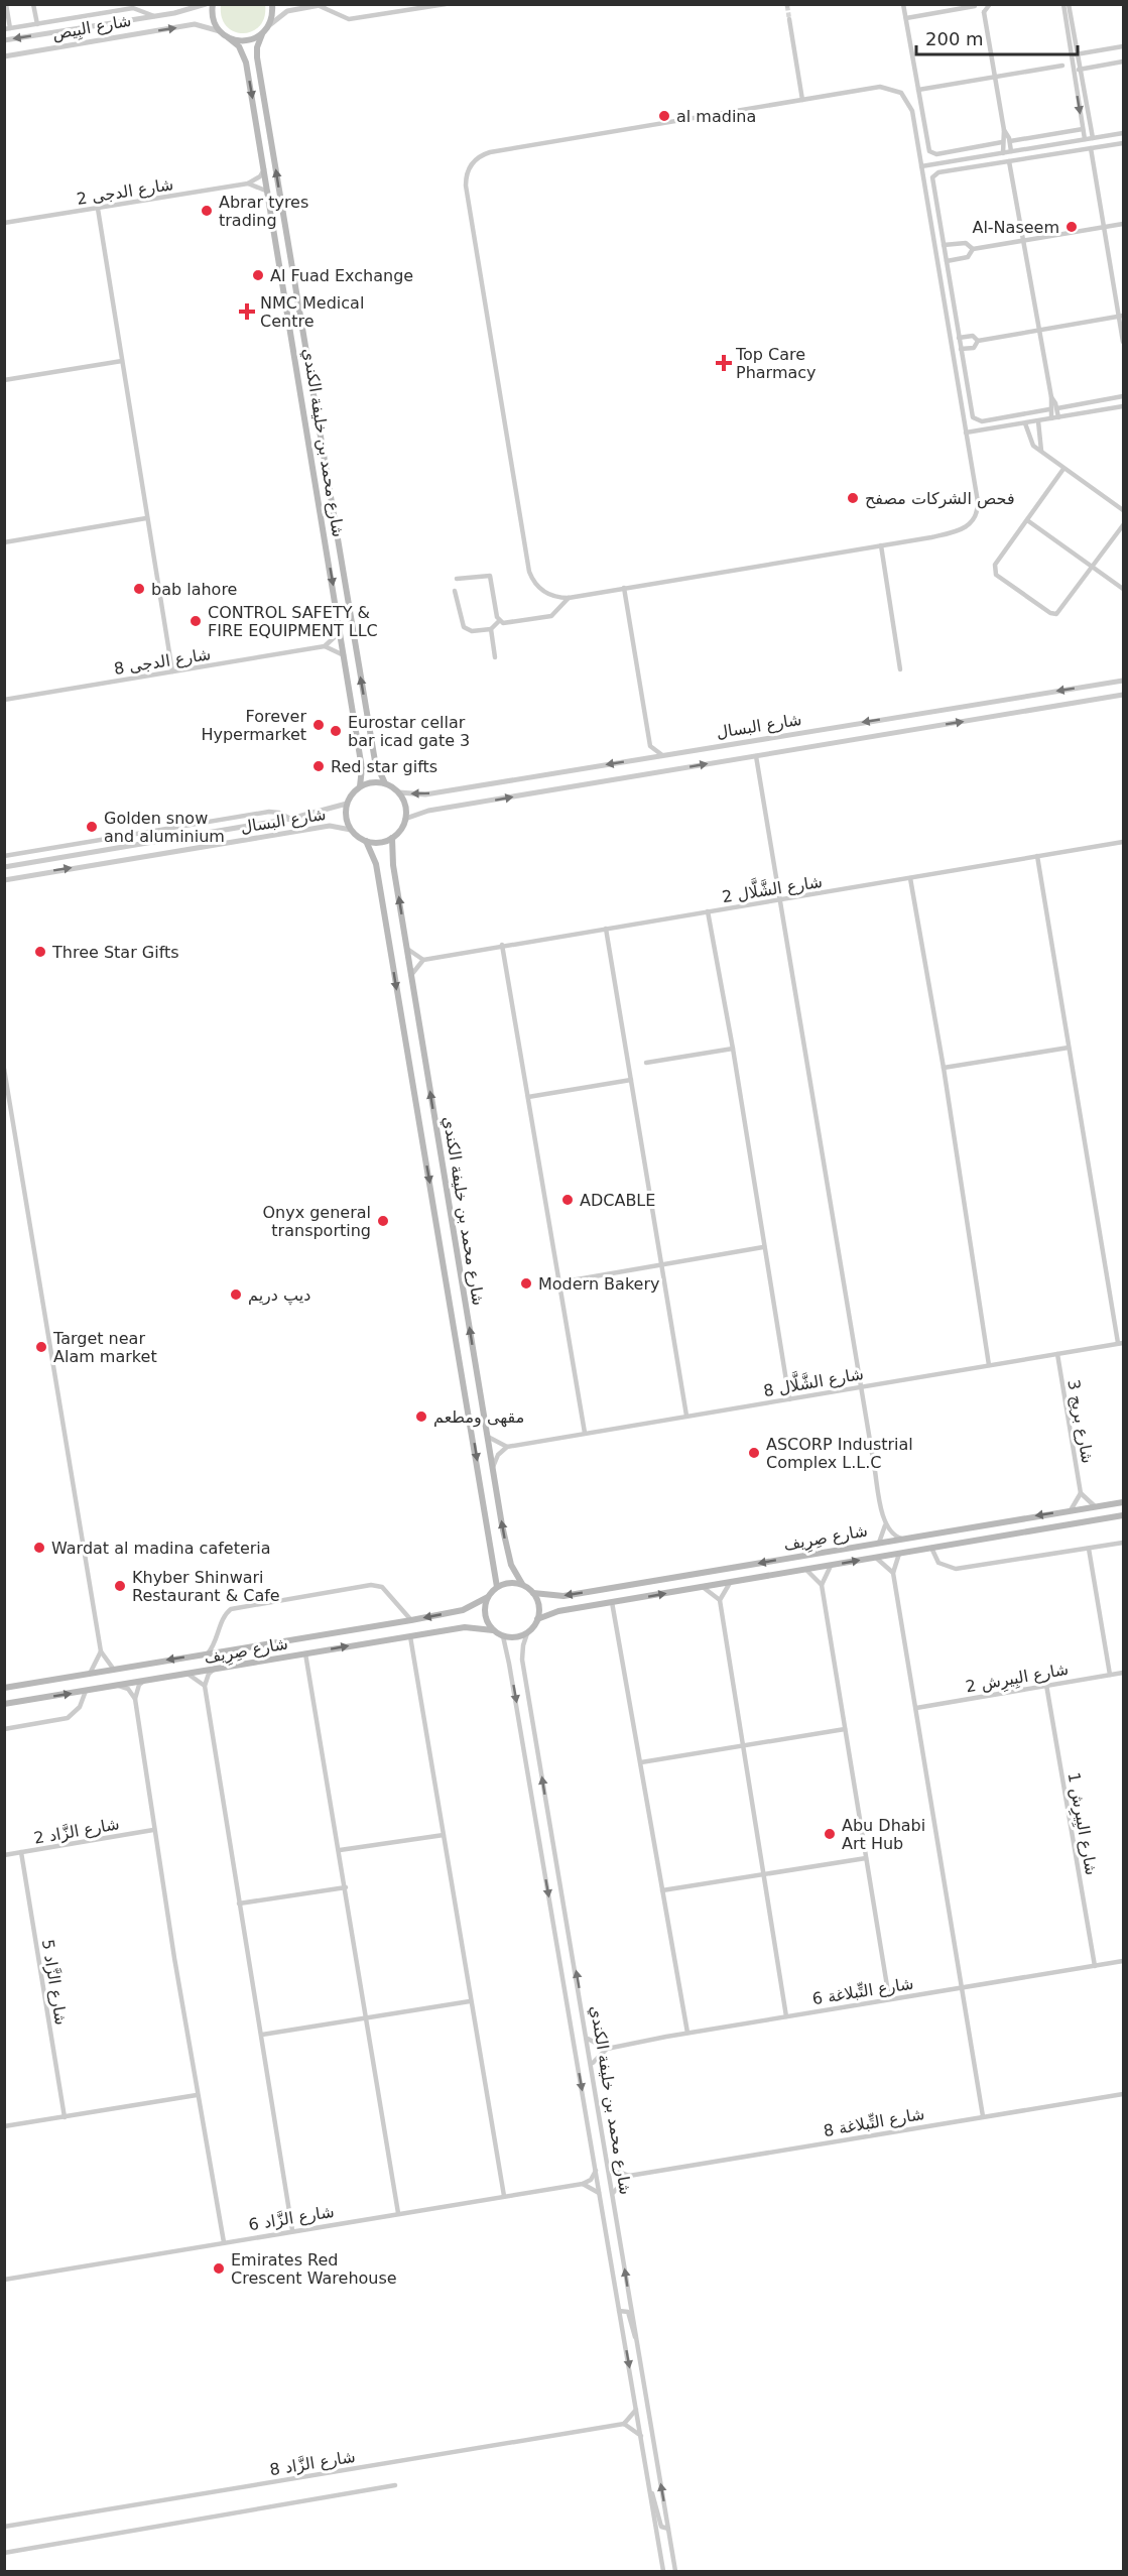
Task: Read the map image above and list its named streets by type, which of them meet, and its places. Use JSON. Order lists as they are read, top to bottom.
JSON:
{
  "streets": {
    "main road": ["شارع محمد بن خليفة الكندي", "شارع صِرِيف"],
    "street": [
      "شارع البِيص",
      "شارع الدجى 2",
      "شارع الدجى 8",
      "شارع البسال",
      "شارع الشَّلَّال 2",
      "شارع الشَّلَّال 8",
      "شارع بريج 3",
      "شارع البِيرِش 2",
      "شارع البِيرِش 1",
      "شارع الزَّاد 2",
      "شارع الزَّاد 5",
      "شارع التِّبلاغة 6",
      "شارع التِّبلاغة 8",
      "شارع الزَّاد 6",
      "شارع الزَّاد 8"
    ]
  },
  "crossings": [
    ["شارع البِيص", "شارع محمد بن خليفة الكندي"],
    ["شارع محمد بن خليفة الكندي", "شارع البسال"],
    ["شارع محمد بن خليفة الكندي", "شارع صِرِيف"],
    ["شارع الشَّلَّال 8", "شارع بريج 3"],
    ["شارع البِيرِش 2", "شارع البِيرِش 1"],
    ["شارع البِيرِش 1", "شارع التِّبلاغة 6"],
    ["شارع الزَّاد 2", "شارع الزَّاد 5"]
  ],
  "places": {
    "other": [
      "al madina",
      "Abrar tyres trading",
      "Al-Naseem",
      "Al Fuad Exchange",
      "فحص الشركات مصفح",
      "bab lahore",
      "CONTROL SAFETY & FIRE EQUIPMENT LLC",
      "Forever Hypermarket",
      "Eurostar cellar bar icad gate 3",
      "Red star gifts",
      "Golden snow and aluminium",
      "Three Star Gifts",
      "ADCABLE",
      "Onyx general transporting",
      "Modern Bakery",
      "دیپ دریم",
      "Target near Alam market",
      "مقهى ومطعم",
      "ASCORP Industrial Complex L.L.C",
      "Wardat al madina cafeteria",
      "Khyber Shinwari Restaurant & Cafe",
      "Abu Dhabi Art Hub",
      "Emirates Red Crescent Warehouse"
    ],
    "health": ["NMC Medical Centre", "Top Care Pharmacy"]
  },
  "scale_bar": "200 m"
}
